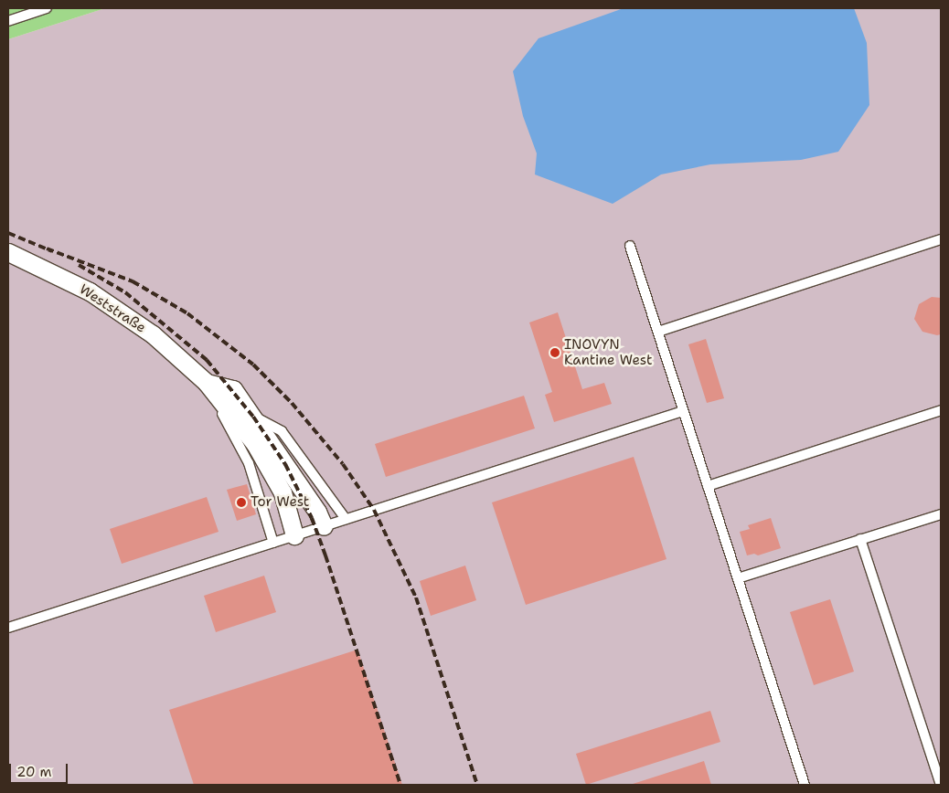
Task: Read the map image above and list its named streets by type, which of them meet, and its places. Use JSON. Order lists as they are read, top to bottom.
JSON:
{
  "streets": {
    "street": ["Weststraße"]
  },
  "places": ["INOVYN Kantine West", "Tor West"],
  "scale_bar": "20 m"
}
